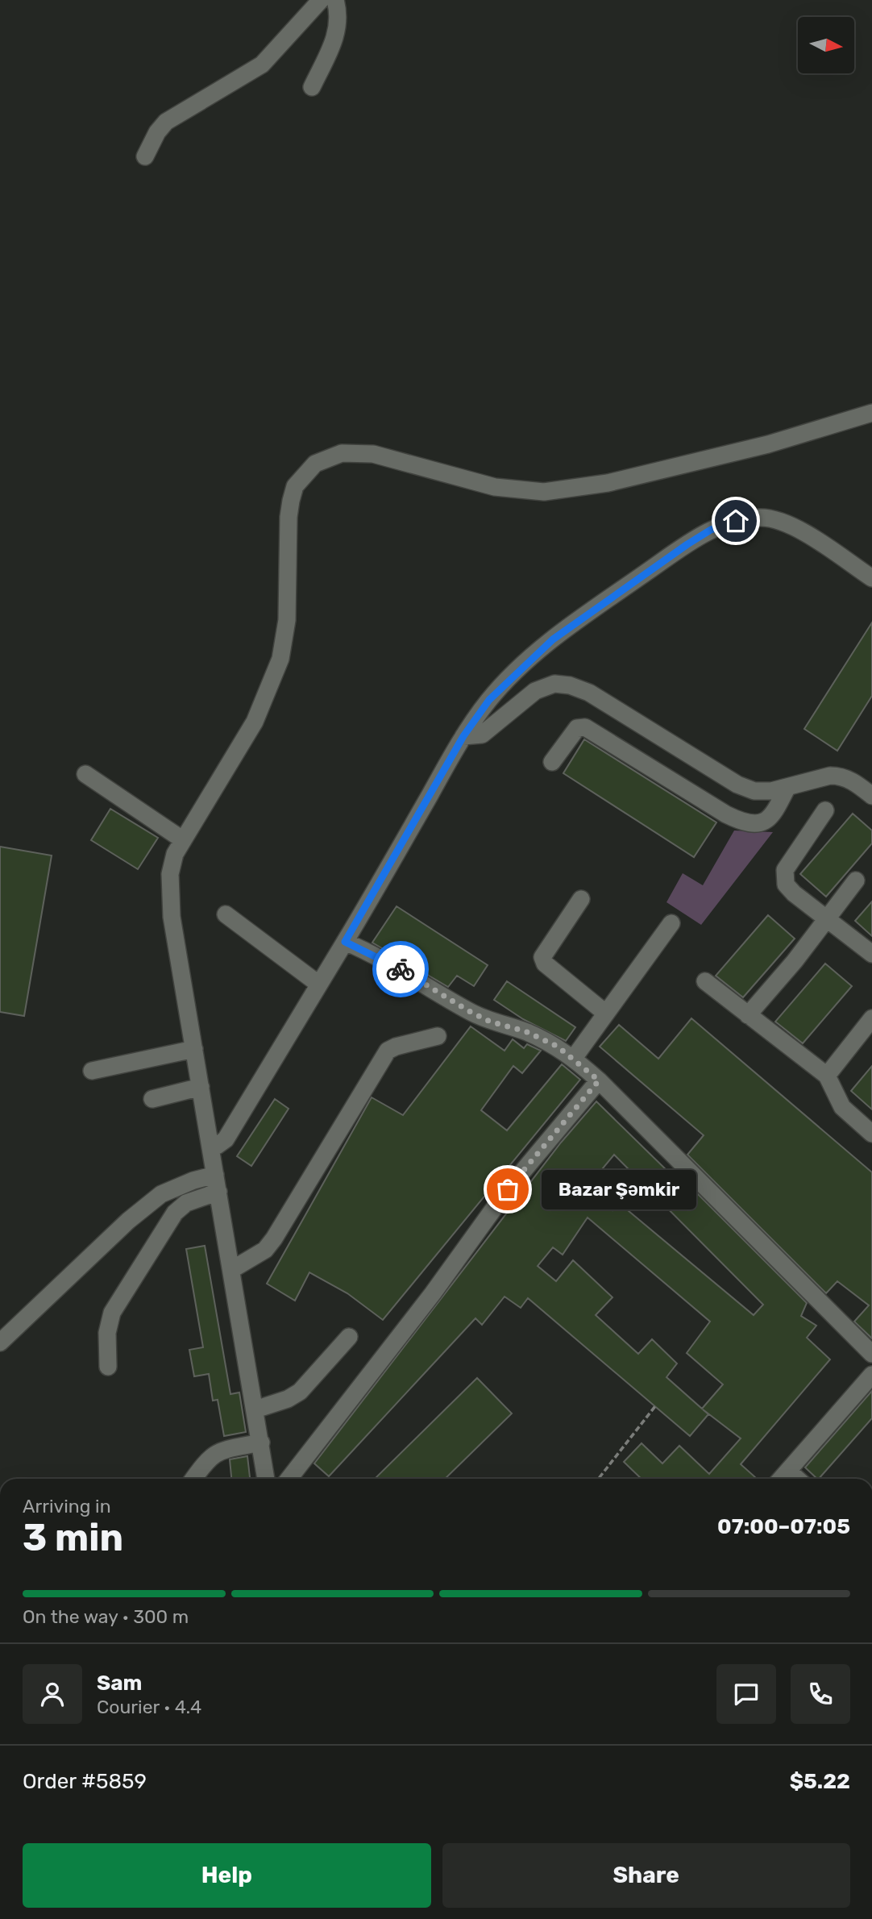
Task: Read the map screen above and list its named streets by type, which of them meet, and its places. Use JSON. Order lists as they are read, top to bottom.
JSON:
{
  "places": ["Bazar Şəmkir"],
  "north": "right",
  "page": {
    "bubble": "Bazar Şəmkir",
    "heading": ["3 min", "Arriving in", "07:00–07:05"],
    "panel": [
      "Sam",
      "Courier · 4.4",
      "Order #5859",
      "$5.22"
    ],
    "bar": "On the way · 300 m",
    "buttons": ["Help", "Share"]
  }
}
